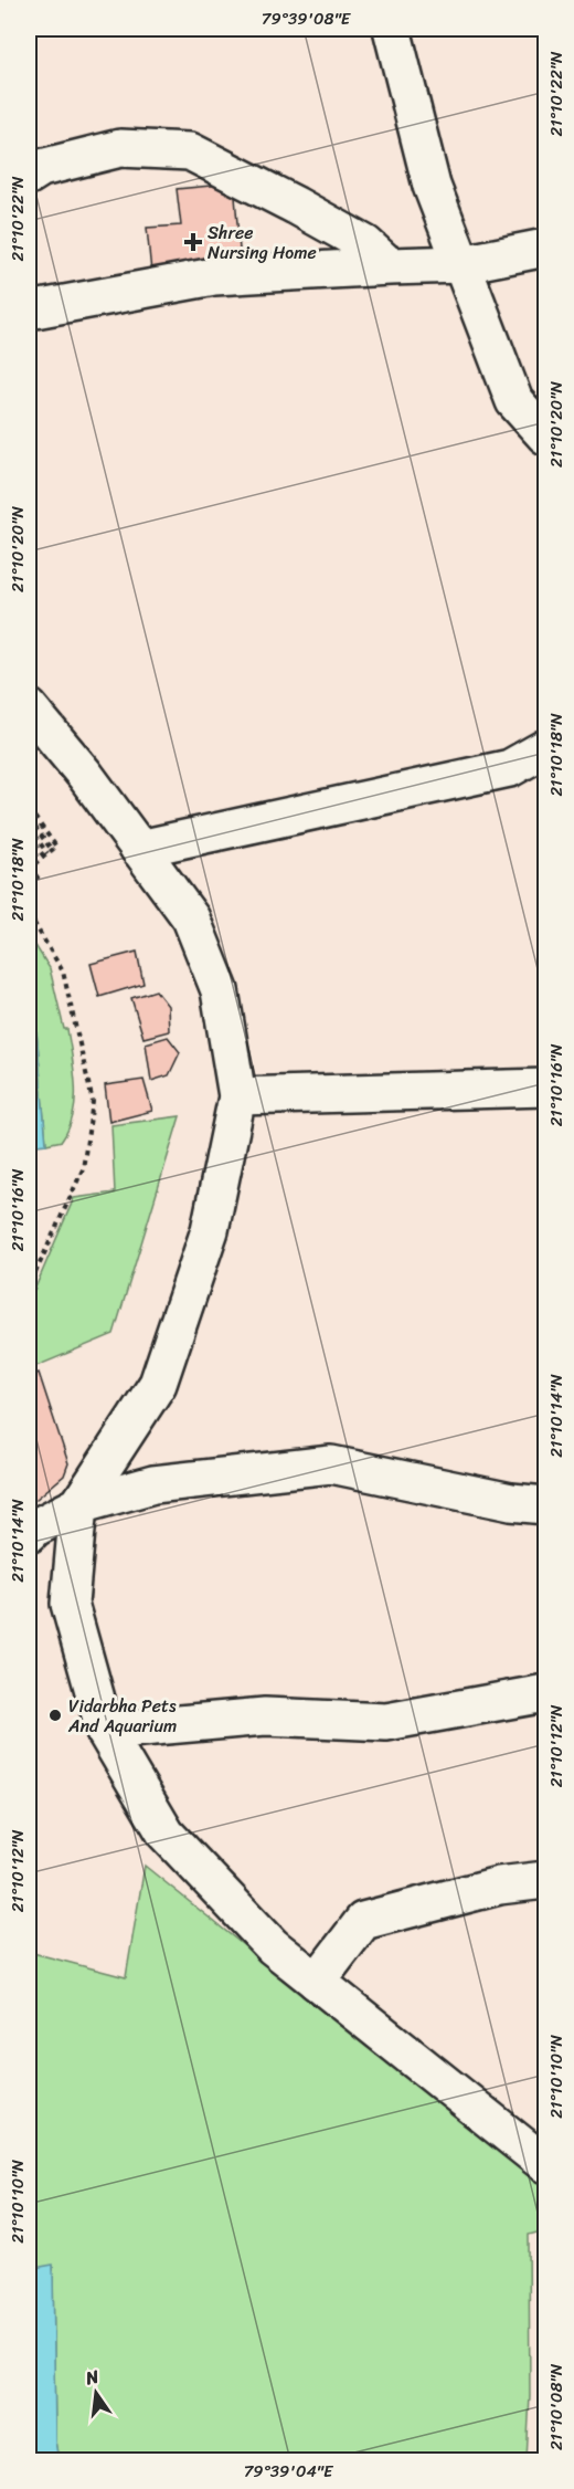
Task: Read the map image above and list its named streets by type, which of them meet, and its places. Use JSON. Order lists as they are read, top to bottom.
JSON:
{
  "places": {
    "health": ["Shree Nursing Home"],
    "other": ["Vidarbha Pets And Aquarium"]
  },
  "north": "top",
  "coordinates": [
    "79°39'08\"E",
    "21°10'22\"N",
    "21°10'20\"N",
    "21°10'18\"N",
    "21°10'16\"N",
    "21°10'14\"N",
    "21°10'12\"N",
    "21°10'10\"N",
    "21°10'08\"N",
    "79°39'04\"E"
  ]
}
